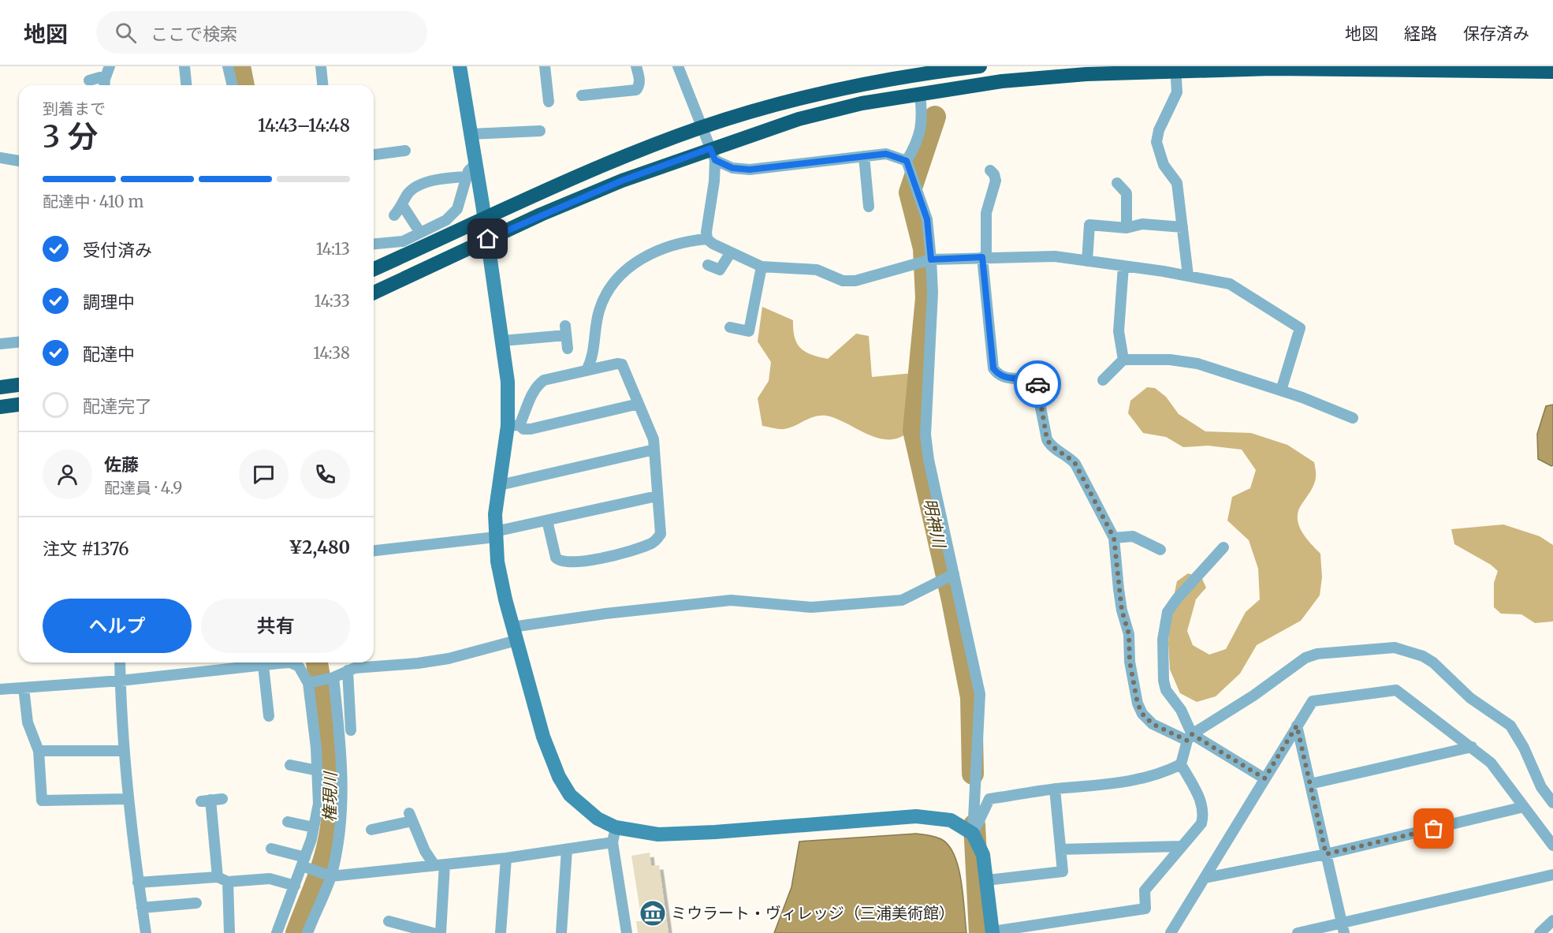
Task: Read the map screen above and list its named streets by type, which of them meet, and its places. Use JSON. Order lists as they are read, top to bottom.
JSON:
{
  "water": ["明神川", "権現川"],
  "places": {
    "museum": ["ミウラート・ヴィレッジ（三浦美術館）"]
  },
  "page": {
    "header": "地図",
    "search": "ここで検索",
    "nav": ["地図", "経路", "保存済み"],
    "heading": ["3 分", "到着まで", "14:43–14:48"],
    "panel": [
      "佐藤",
      "配達員 · 4.9",
      "注文 #1376",
      "¥2,480"
    ],
    "bar": "配達中 · 410 m",
    "list": [
      ["受付済み", "14:13"],
      ["調理中", "14:33"],
      ["配達中", "14:38"],
      "配達完了"
    ],
    "buttons": ["ヘルプ", "共有"]
  }
}
